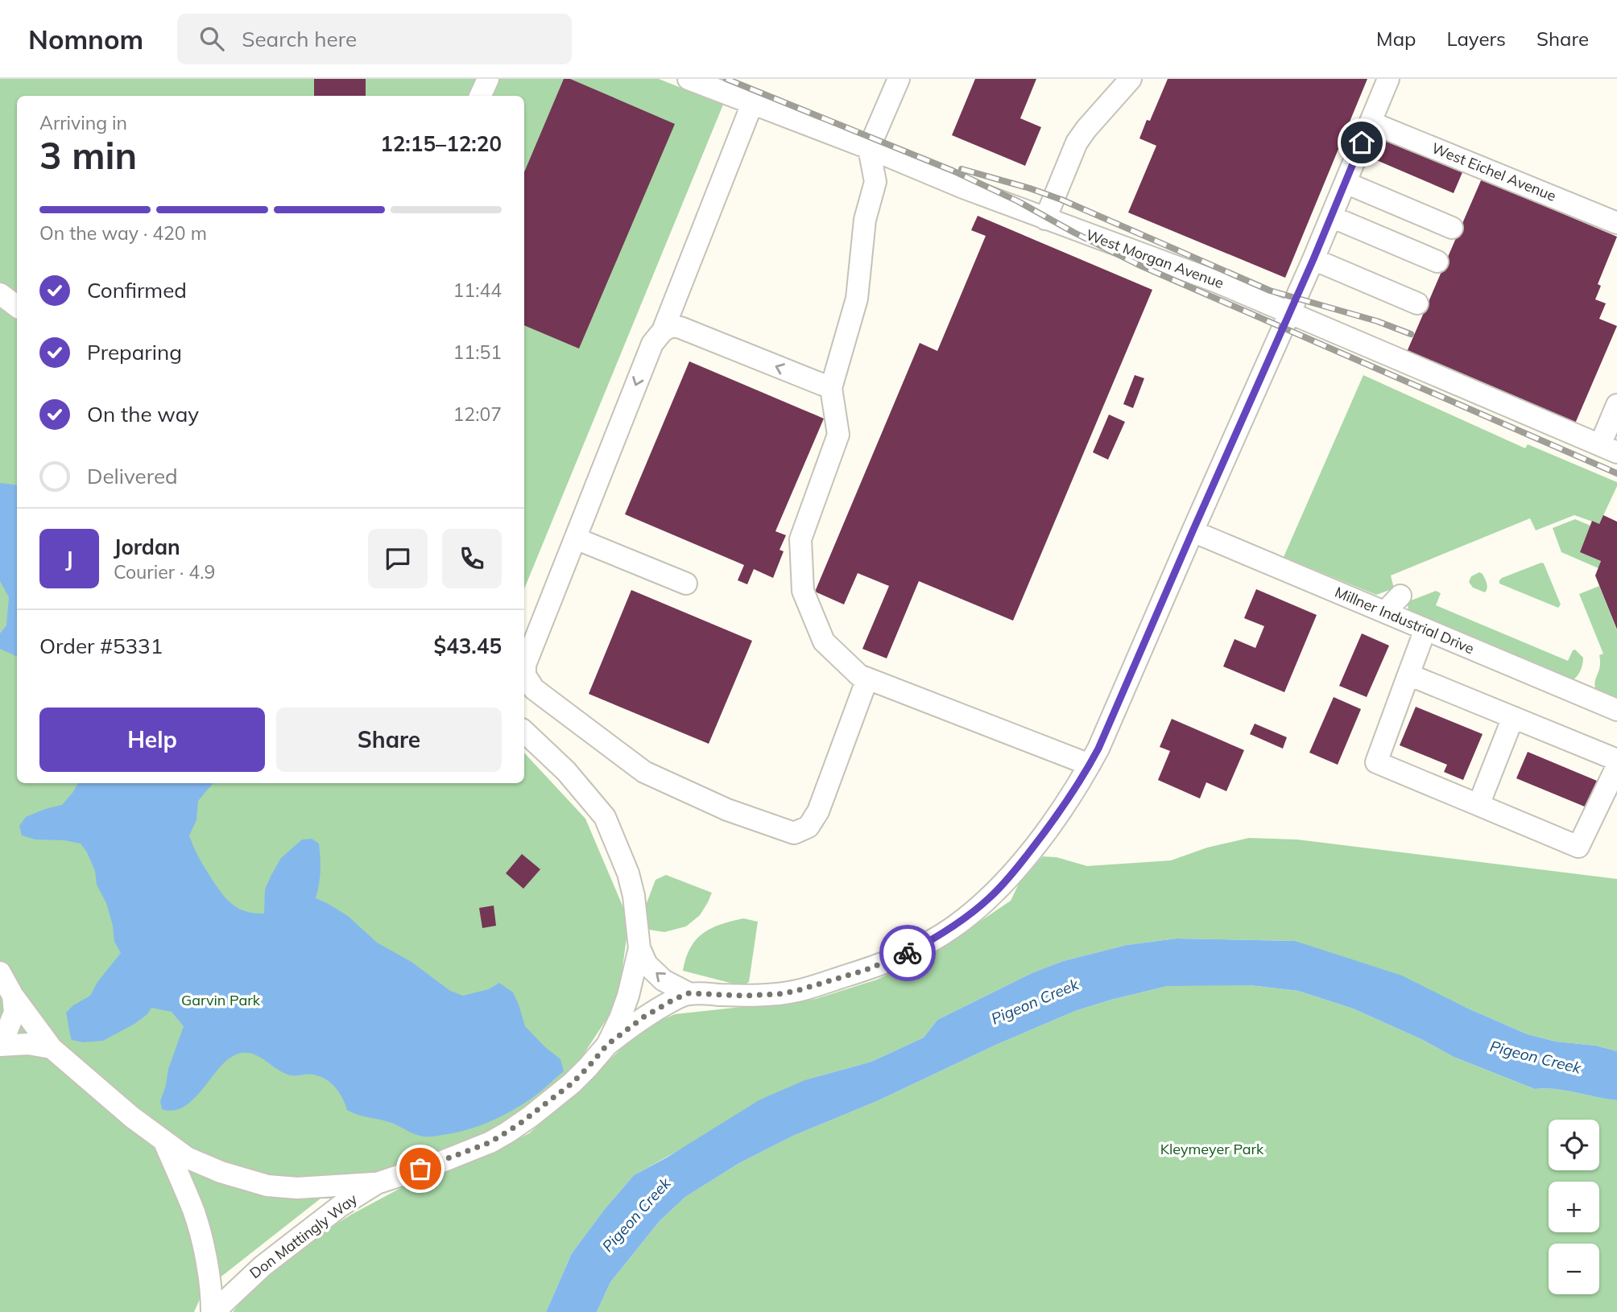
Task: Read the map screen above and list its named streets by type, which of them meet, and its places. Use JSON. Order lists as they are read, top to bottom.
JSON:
{
  "streets": {
    "street": [
      "West Eichel Avenue",
      "West Morgan Avenue",
      "Millner Industrial Drive",
      "Don Mattingly Way"
    ]
  },
  "water": ["Pigeon Creek"],
  "parks": ["Garvin Park", "Kleymeyer Park"],
  "page": {
    "header": "Nomnom",
    "search": "Search here",
    "nav": ["Map", "Layers", "Share"],
    "heading": ["3 min", "Arriving in", "12:15–12:20"],
    "panel": [
      "Jordan",
      "Courier · 4.9",
      "Order #5331",
      "$43.45"
    ],
    "bar": "On the way · 420 m",
    "list": [
      ["Confirmed", "11:44"],
      ["Preparing", "11:51"],
      ["On the way", "12:07"],
      "Delivered"
    ],
    "round": "J",
    "buttons": ["Help", "Share"],
    "map_buttons": ["+", "−"]
  }
}
